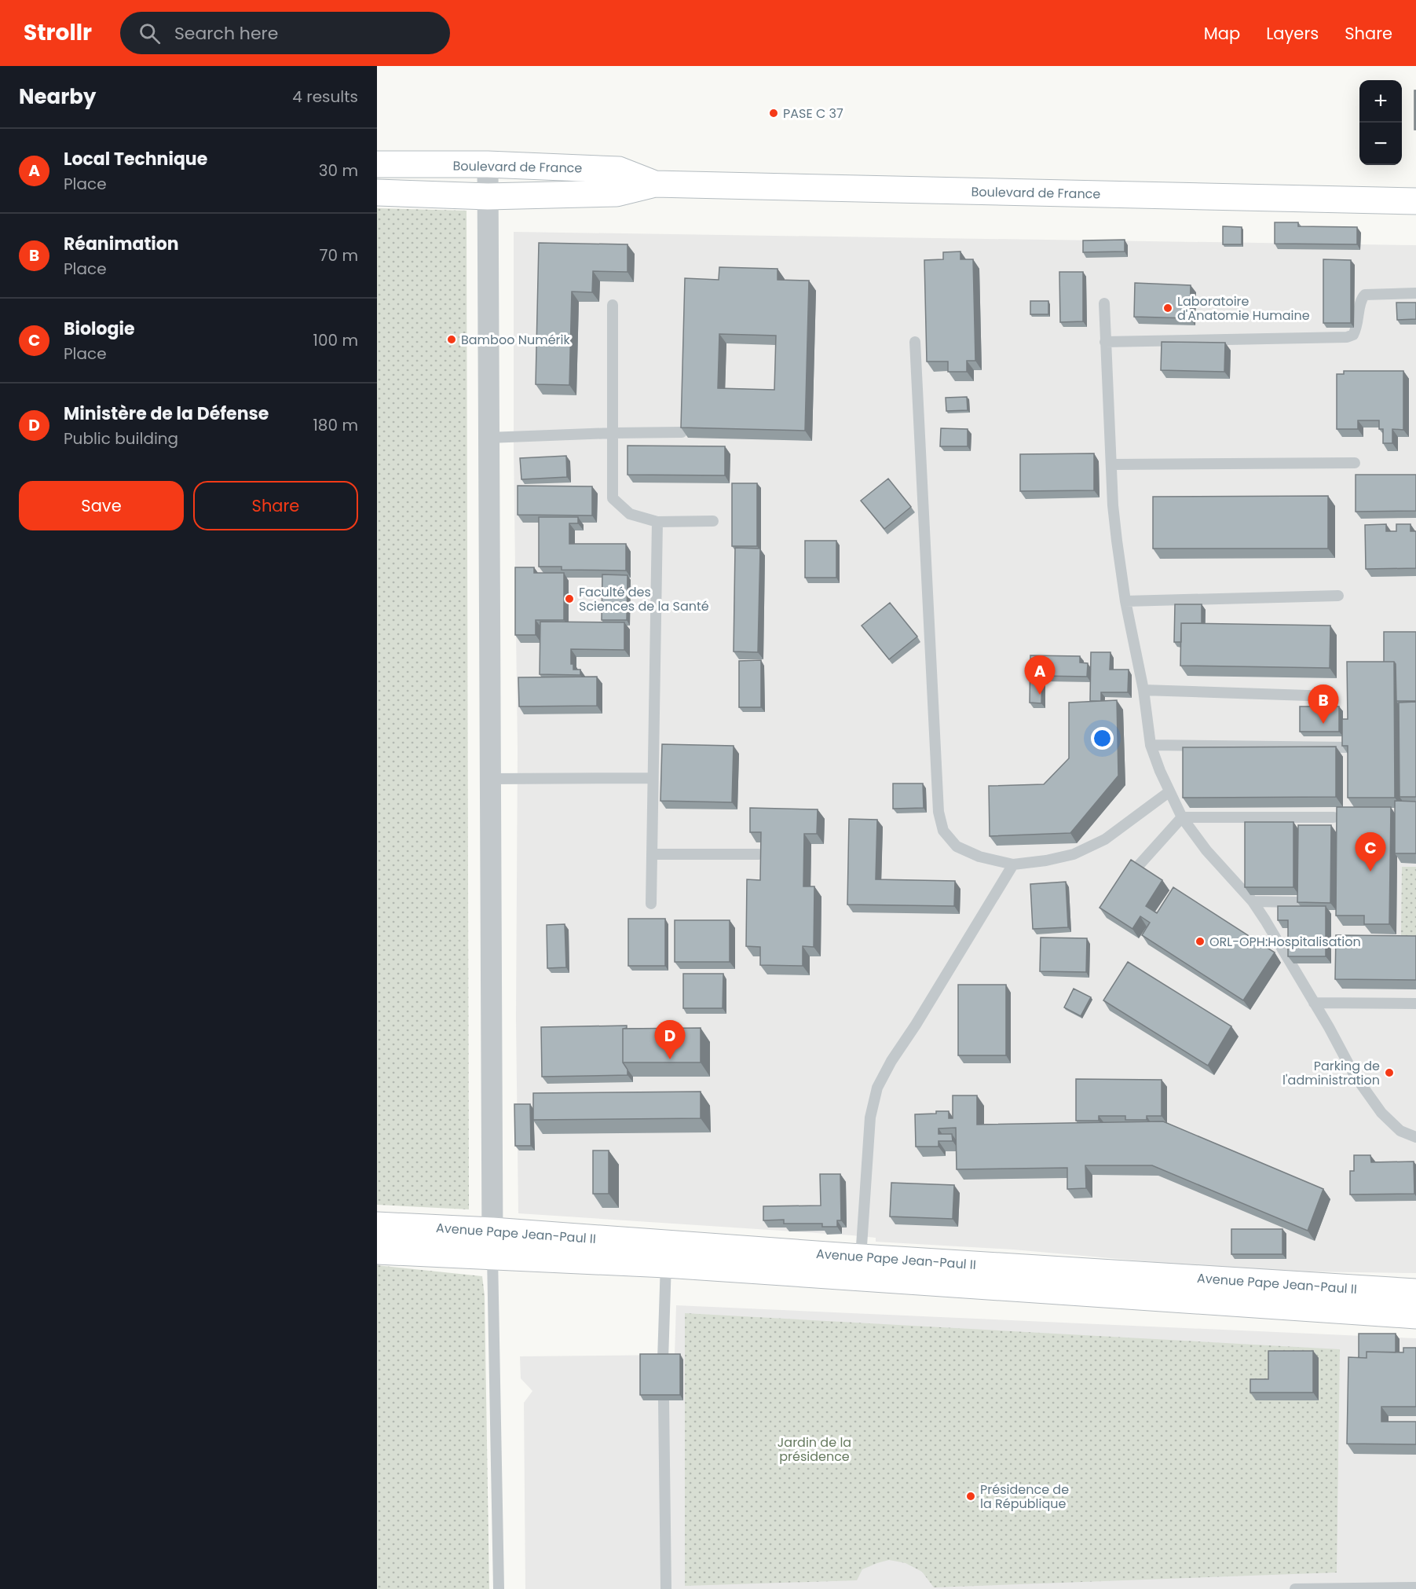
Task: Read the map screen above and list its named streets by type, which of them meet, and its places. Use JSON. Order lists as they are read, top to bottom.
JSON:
{
  "streets": {
    "main road": ["Boulevard de France", "Avenue Pape Jean-Paul II"]
  },
  "parks": ["Jardin de la présidence"],
  "places": [
    "PASE C 37",
    "Laboratoire d'Anatomie Humaine",
    "Bamboo Numérik",
    "Faculté des Sciences de la Santé",
    "ORL-OPH:Hospitalisation",
    "Parking de l'administration",
    "Présidence de la République"
  ],
  "page": {
    "header": "Strollr",
    "search": "Search here",
    "nav": ["Map", "Layers", "Share"],
    "heading": ["Nearby", "4 results"],
    "map_buttons": ["+", "−"],
    "list": [
      {
        "mark": "A",
        "name": "Local Technique",
        "note": "Place",
        "value": "30 m"
      },
      {
        "mark": "B",
        "name": "Réanimation",
        "note": "Place",
        "value": "70 m"
      },
      {
        "mark": "C",
        "name": "Biologie",
        "note": "Place",
        "value": "100 m"
      },
      {
        "mark": "D",
        "name": "Ministère de la Défense",
        "note": "Public building",
        "value": "180 m"
      }
    ],
    "buttons": ["Save", "Share"],
    "pins": [
      "A",
      "B",
      "C",
      "D"
    ]
  }
}
